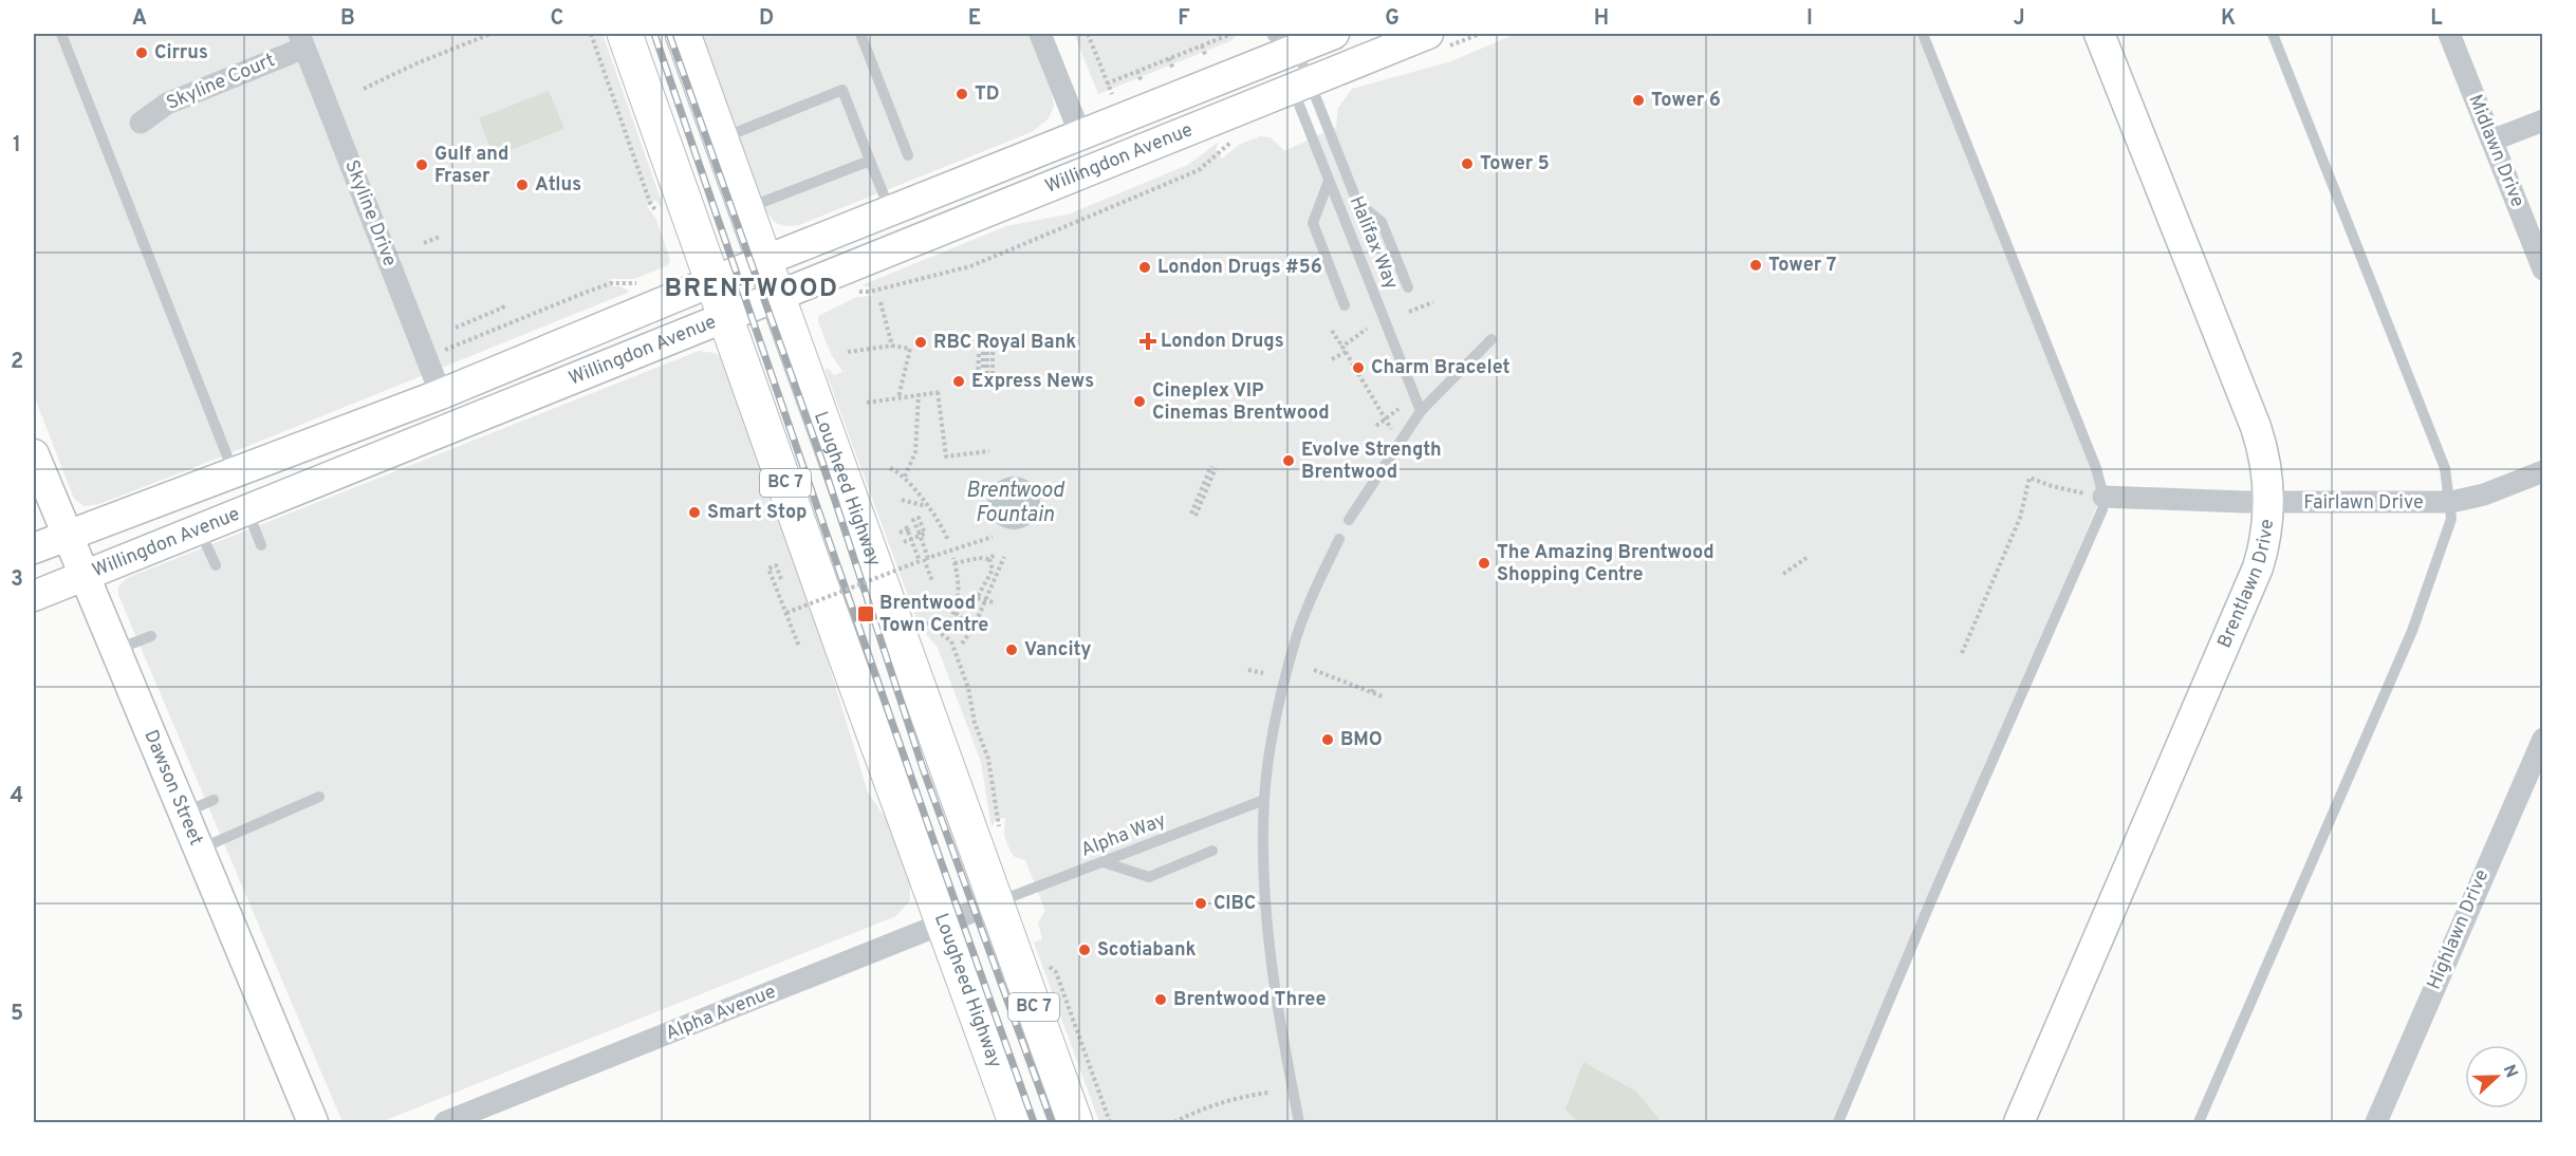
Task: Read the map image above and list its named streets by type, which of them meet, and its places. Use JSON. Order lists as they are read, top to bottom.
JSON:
{
  "streets": {
    "main road": [
      "Willingdon Avenue",
      "BC 7",
      "Lougheed Highway",
      "Brentlawn Drive",
      "Dawson Street"
    ],
    "street": [
      "Skyline Court",
      "Midlawn Drive",
      "Skyline Drive",
      "Fairlawn Drive",
      "Highlawn Drive",
      "Alpha Avenue"
    ],
    "lane": ["Halifax Way", "Alpha Way"]
  },
  "crossings": [
    ["Skyline Court", "Skyline Drive"],
    ["Willingdon Avenue", "Skyline Drive"],
    ["Willingdon Avenue", "Halifax Way"],
    ["Willingdon Avenue", "Lougheed Highway"],
    ["Willingdon Avenue", "Dawson Street"],
    ["Lougheed Highway", "Alpha Way"],
    ["Lougheed Highway", "Alpha Avenue"],
    ["Fairlawn Drive", "Brentlawn Drive"],
    ["Alpha Way", "Alpha Avenue"]
  ],
  "districts": ["BRENTWOOD"],
  "water": ["Brentwood Fountain"],
  "places": {
    "other": [
      "Cirrus",
      "TD",
      "Tower 6",
      "Tower 5",
      "Gulf and Fraser",
      "Atlus",
      "Tower 7",
      "London Drugs #56",
      "RBC Royal Bank",
      "Charm Bracelet",
      "Express News",
      "Cineplex VIP Cinemas Brentwood",
      "Evolve Strength Brentwood",
      "Smart Stop",
      "The Amazing Brentwood Shopping Centre",
      "Vancity",
      "BMO",
      "CIBC",
      "Scotiabank",
      "Brentwood Three"
    ],
    "health": ["London Drugs"],
    "transit": ["Brentwood Town Centre"]
  },
  "north": "right",
  "grid": {
    "columns": [
      "A",
      "B",
      "C",
      "D",
      "E",
      "F",
      "G",
      "H",
      "I",
      "J",
      "K",
      "L"
    ],
    "rows": [
      "1",
      "2",
      "3",
      "4",
      "5"
    ]
  }
}
